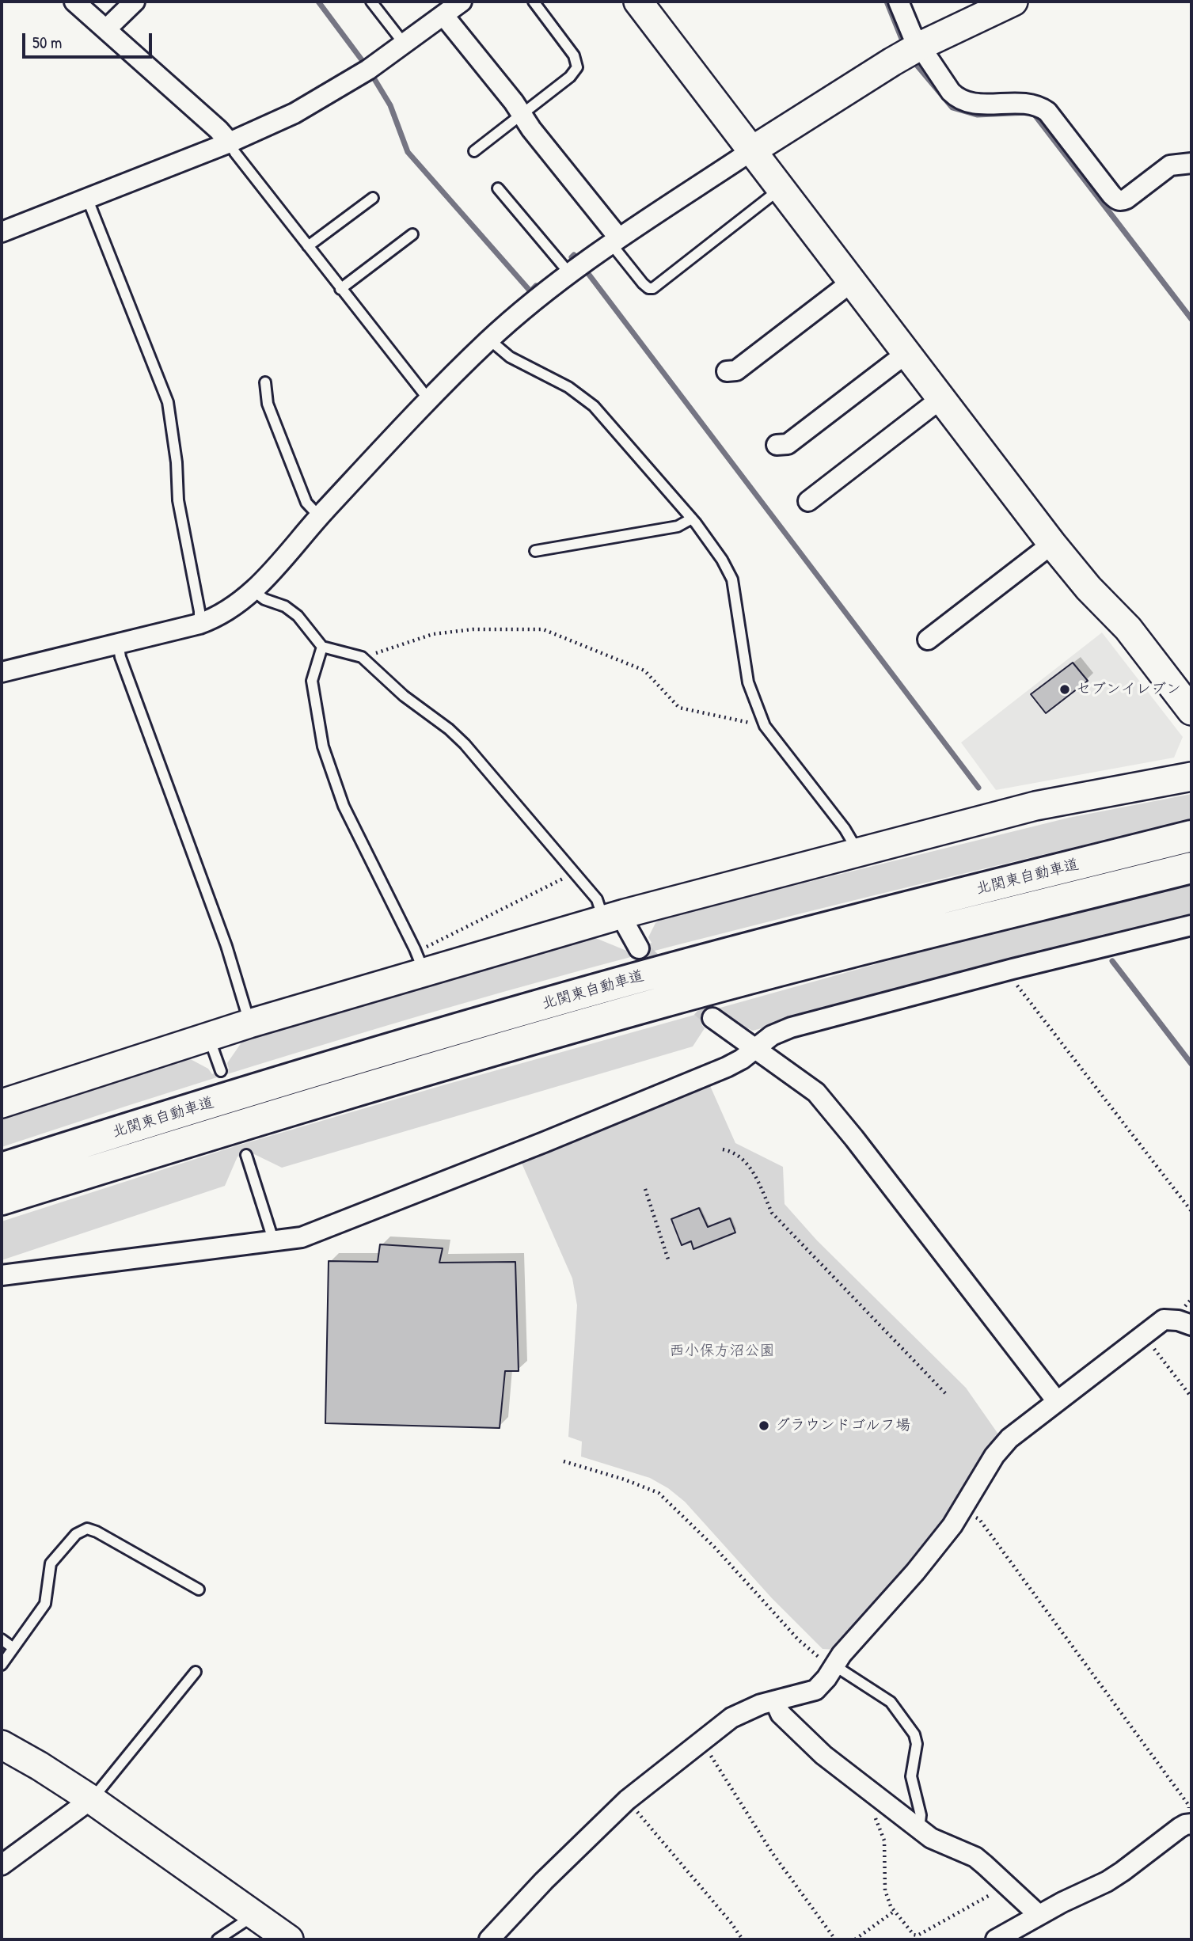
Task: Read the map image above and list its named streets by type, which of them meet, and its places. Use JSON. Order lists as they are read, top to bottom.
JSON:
{
  "streets": {
    "highway": ["北関東自動車道"]
  },
  "parks": ["西小保方沼公園"],
  "places": ["セブンイレブン", "グラウンドゴルフ場"],
  "scale_bar": "50 m"
}
